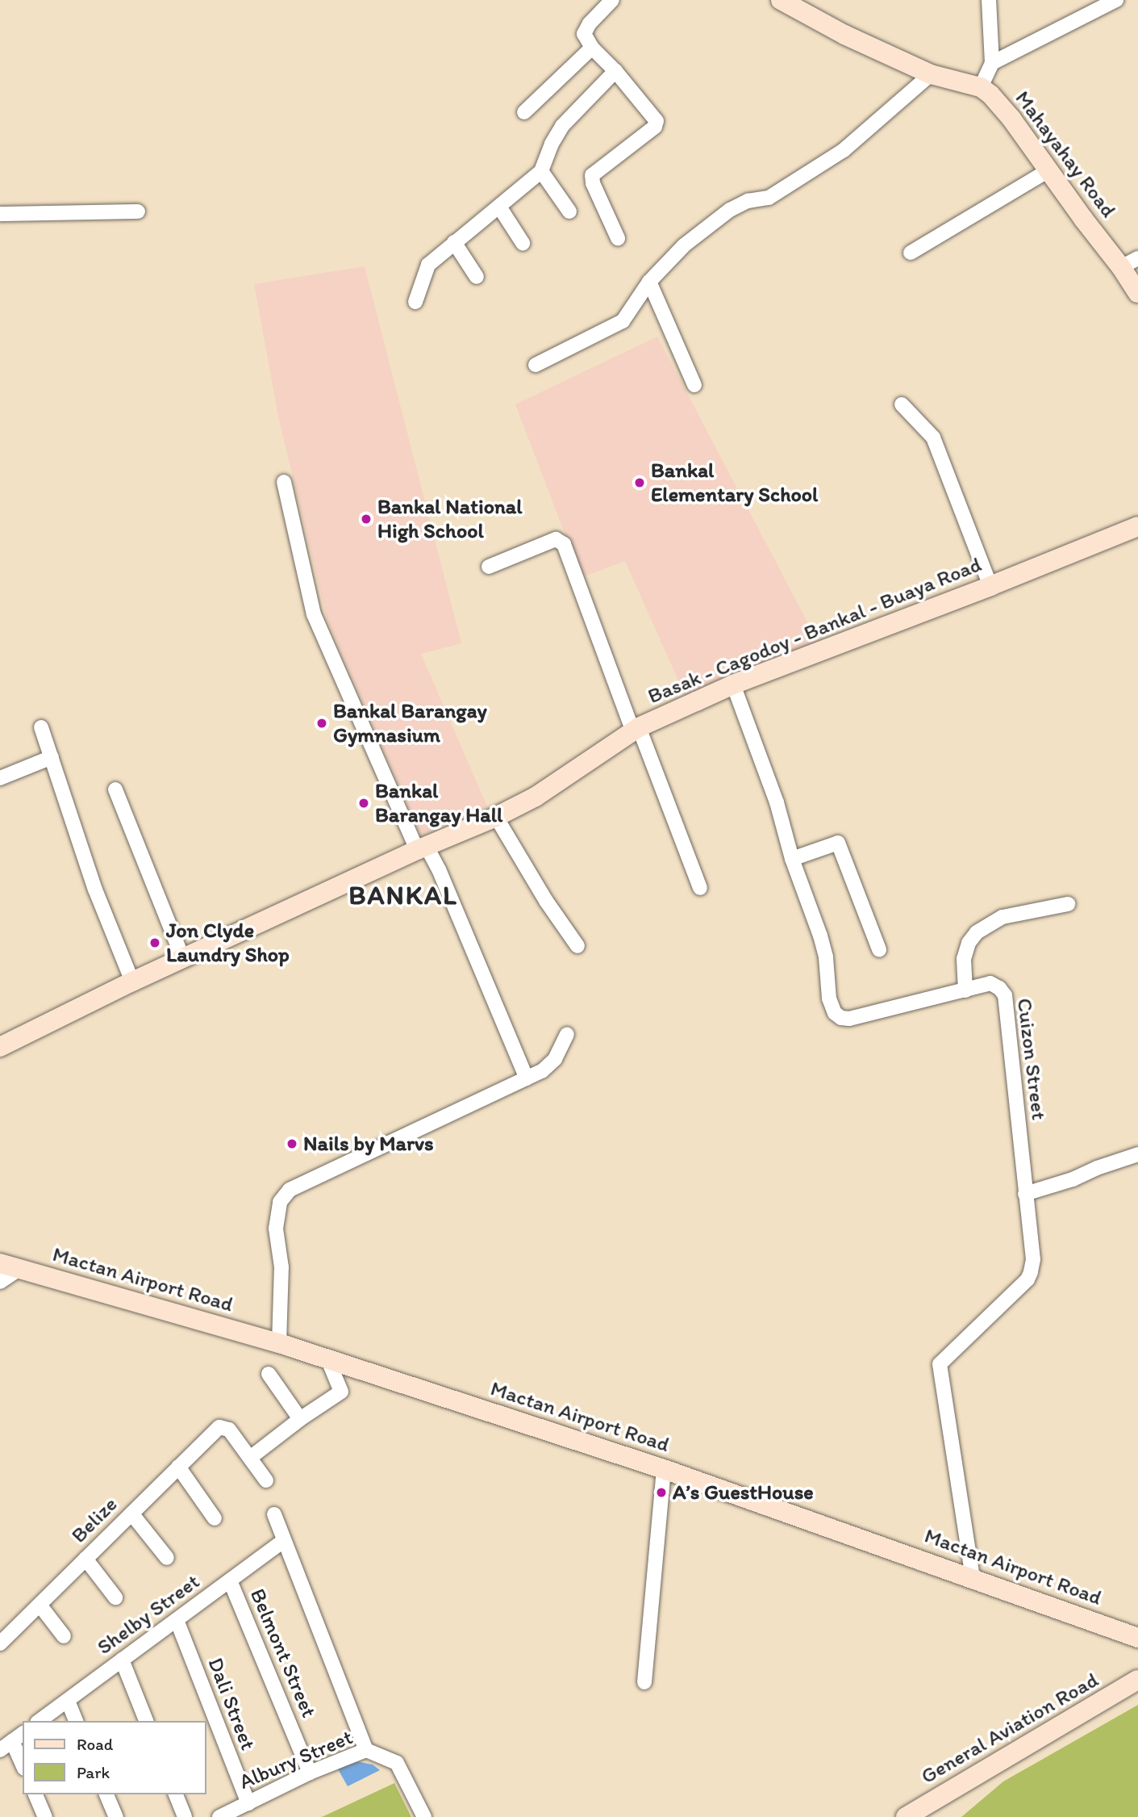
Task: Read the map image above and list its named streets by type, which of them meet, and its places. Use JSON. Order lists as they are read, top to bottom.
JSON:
{
  "streets": {
    "street": [
      "Mahayahay Road",
      "Basak - Cagodoy - Bankal - Buaya Road",
      "Cuizon Street",
      "Mactan Airport Road",
      "Belize",
      "Shelby Street",
      "Belmont Street",
      "Dali Street",
      "General Aviation Road",
      "Albury Street"
    ]
  },
  "crossings": [
    ["Basak - Cagodoy - Bankal - Buaya Road", "Cuizon Street"],
    ["Cuizon Street", "Mactan Airport Road"],
    ["Shelby Street", "Belmont Street"],
    ["Shelby Street", "Dali Street"],
    ["Belmont Street", "Albury Street"],
    ["Dali Street", "Albury Street"]
  ],
  "districts": ["BANKAL"],
  "places": [
    "Bankal Elementary School",
    "Bankal National High School",
    "Bankal Barangay Gymnasium",
    "Bankal Barangay Hall",
    "Jon Clyde Laundry Shop",
    "Nails by Marvs",
    "A’s GuestHouse"
  ],
  "legend": ["Road", "Park"]
}
